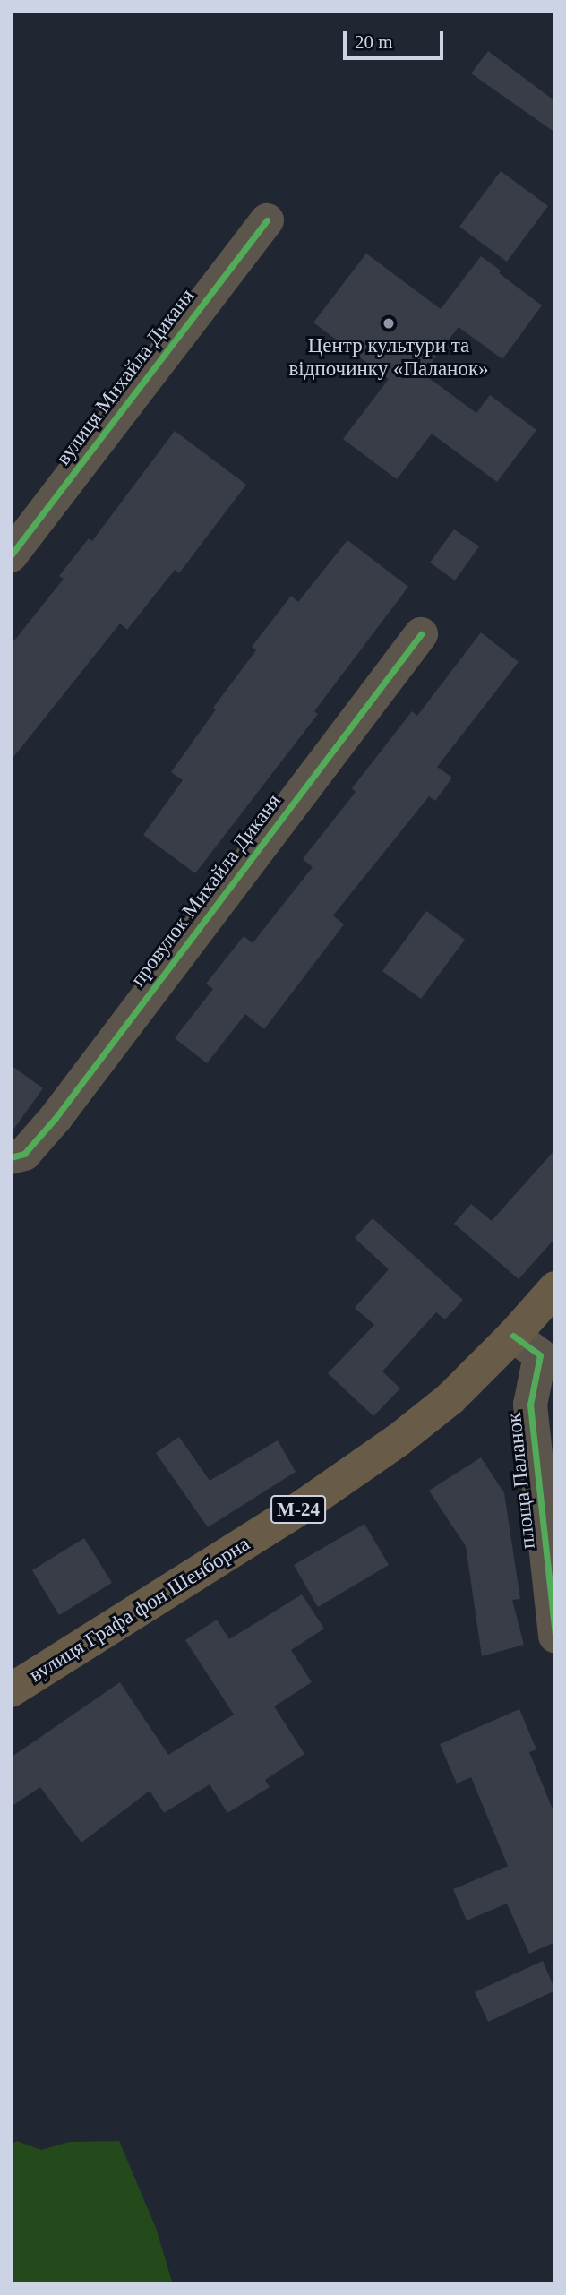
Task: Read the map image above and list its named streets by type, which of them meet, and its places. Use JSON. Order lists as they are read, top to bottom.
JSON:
{
  "streets": {
    "highway": ["М-24", "вулиця Графа фон Шенборна"],
    "street": ["вулиця Михайла Диканя", "провулок Михайла Диканя", "площа Паланок"]
  },
  "crossings": [
    ["площа Паланок", "вулиця Графа фон Шенборна"]
  ],
  "places": ["Центр культури та відпочинку «Паланок»"],
  "scale_bar": "20 m"
}
